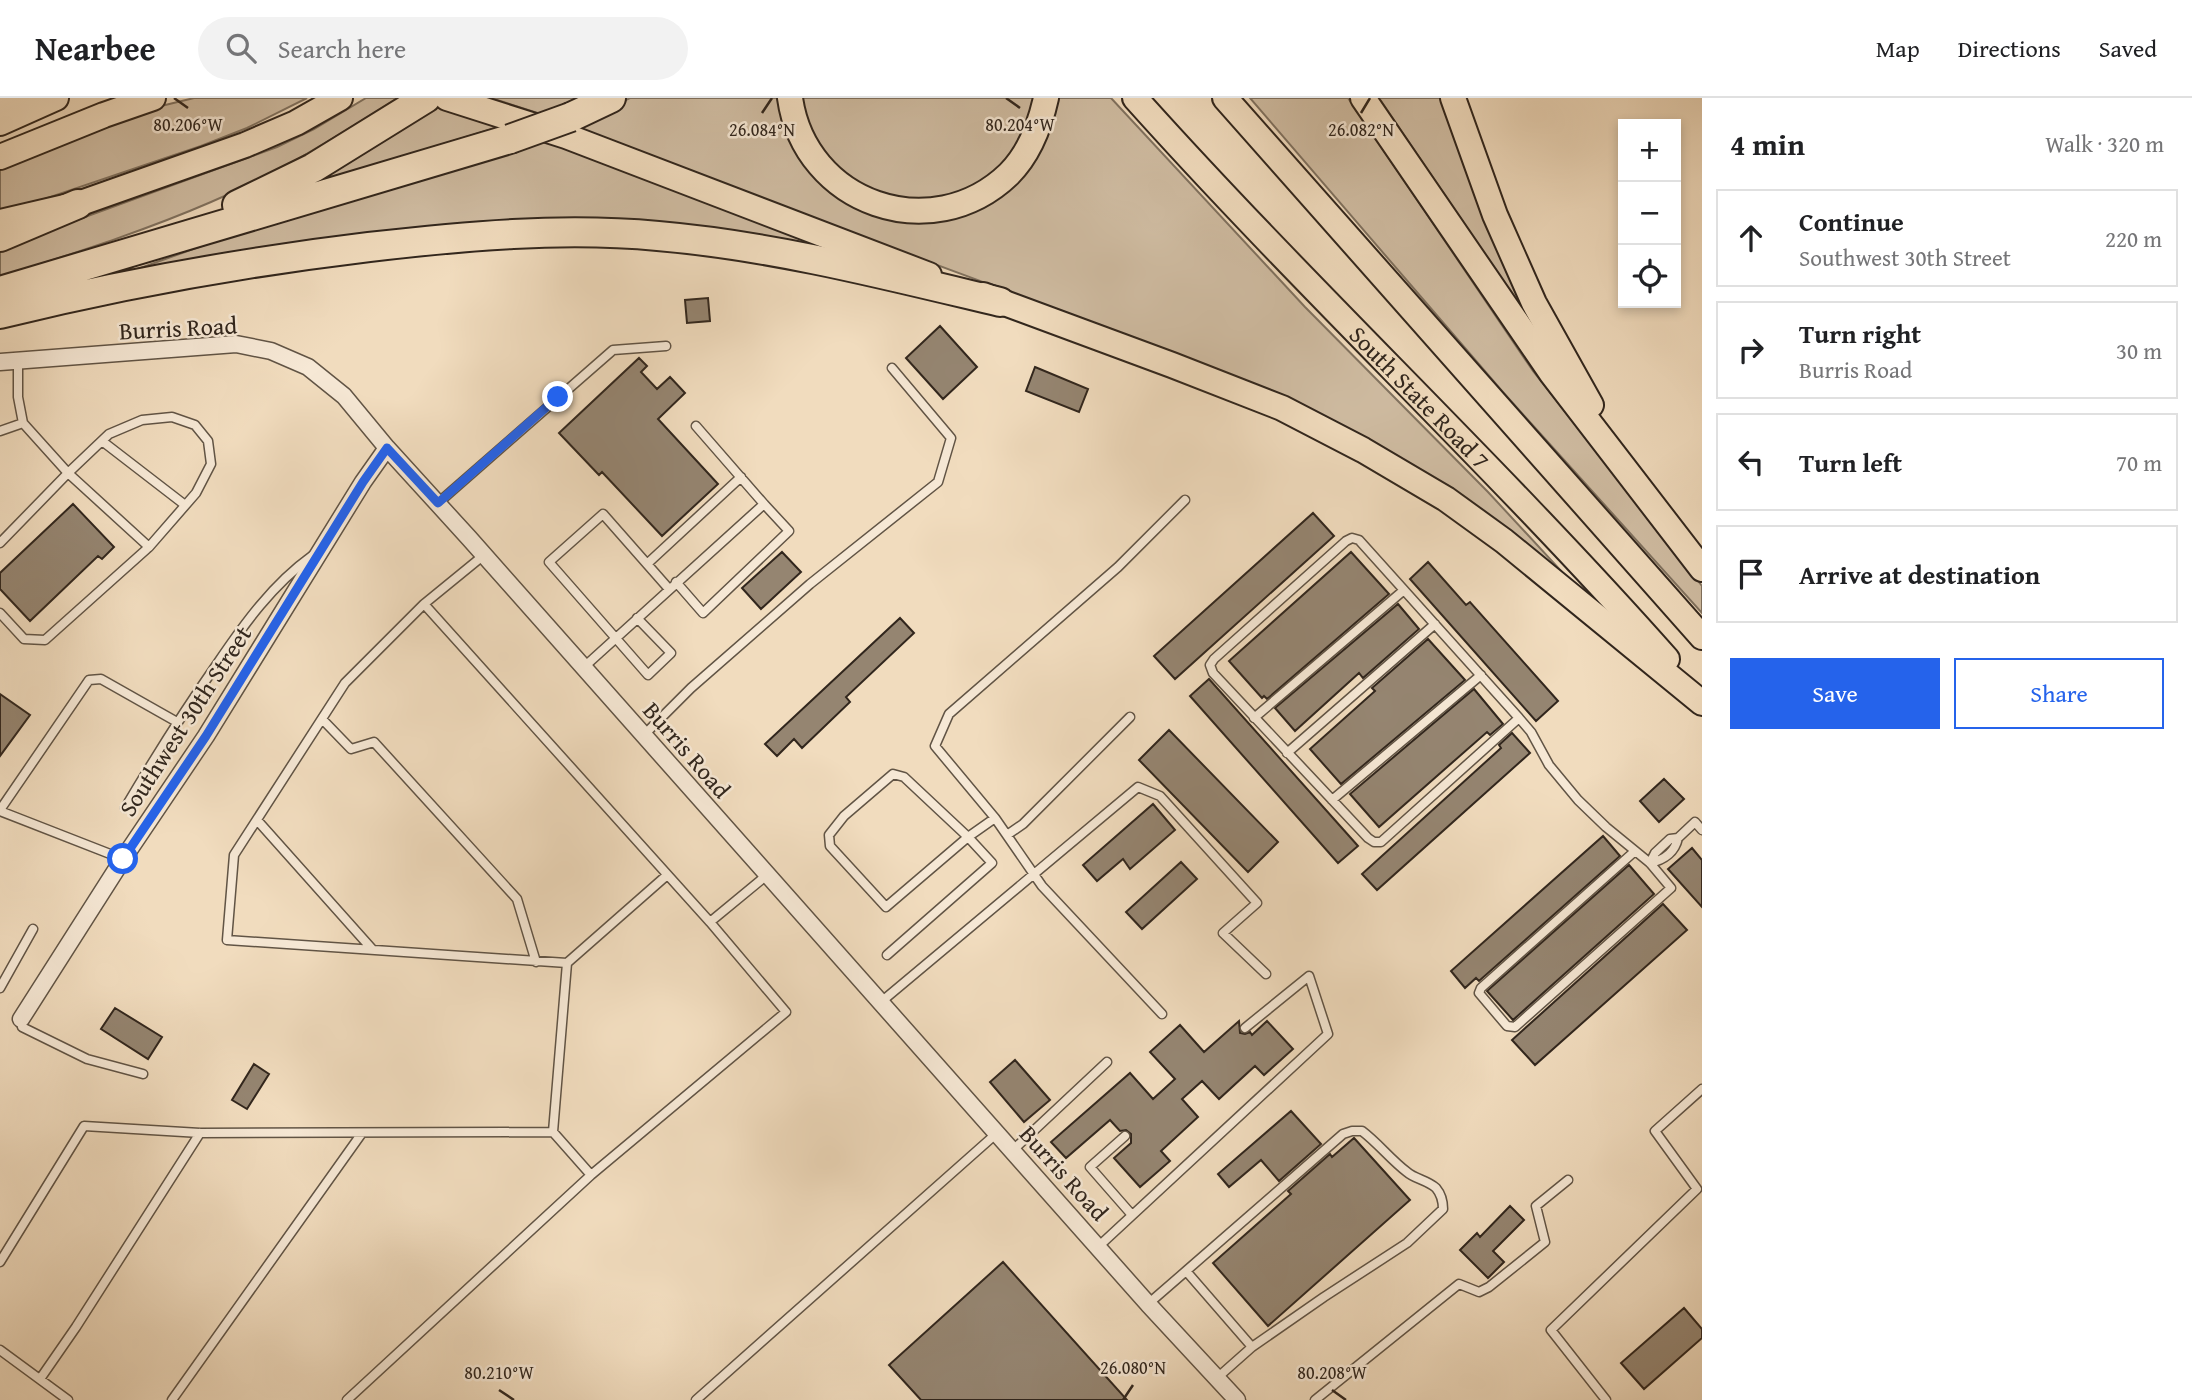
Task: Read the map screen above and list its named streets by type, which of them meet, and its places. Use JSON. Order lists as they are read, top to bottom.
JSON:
{
  "streets": {
    "main road": ["South State Road 7"],
    "street": ["Burris Road", "Southwest 30th Street"]
  },
  "crossings": [
    ["Burris Road", "Southwest 30th Street"]
  ],
  "page": {
    "header": "Nearbee",
    "search": "Search here",
    "nav": ["Map", "Directions", "Saved"],
    "heading": ["4 min", "Walk · 320 m"],
    "map_buttons": ["+", "−"],
    "list": [
      ["Continue", "Southwest 30th Street", "220 m"],
      ["Turn right", "Burris Road", "30 m"],
      ["Turn left", "70 m"],
      "Arrive at destination"
    ],
    "buttons": ["Save", "Share"]
  },
  "coordinates": [
    "80.206°W",
    "80.204°W",
    "26.084°N",
    "26.082°N",
    "26.080°N",
    "80.210°W",
    "80.208°W"
  ]
}
